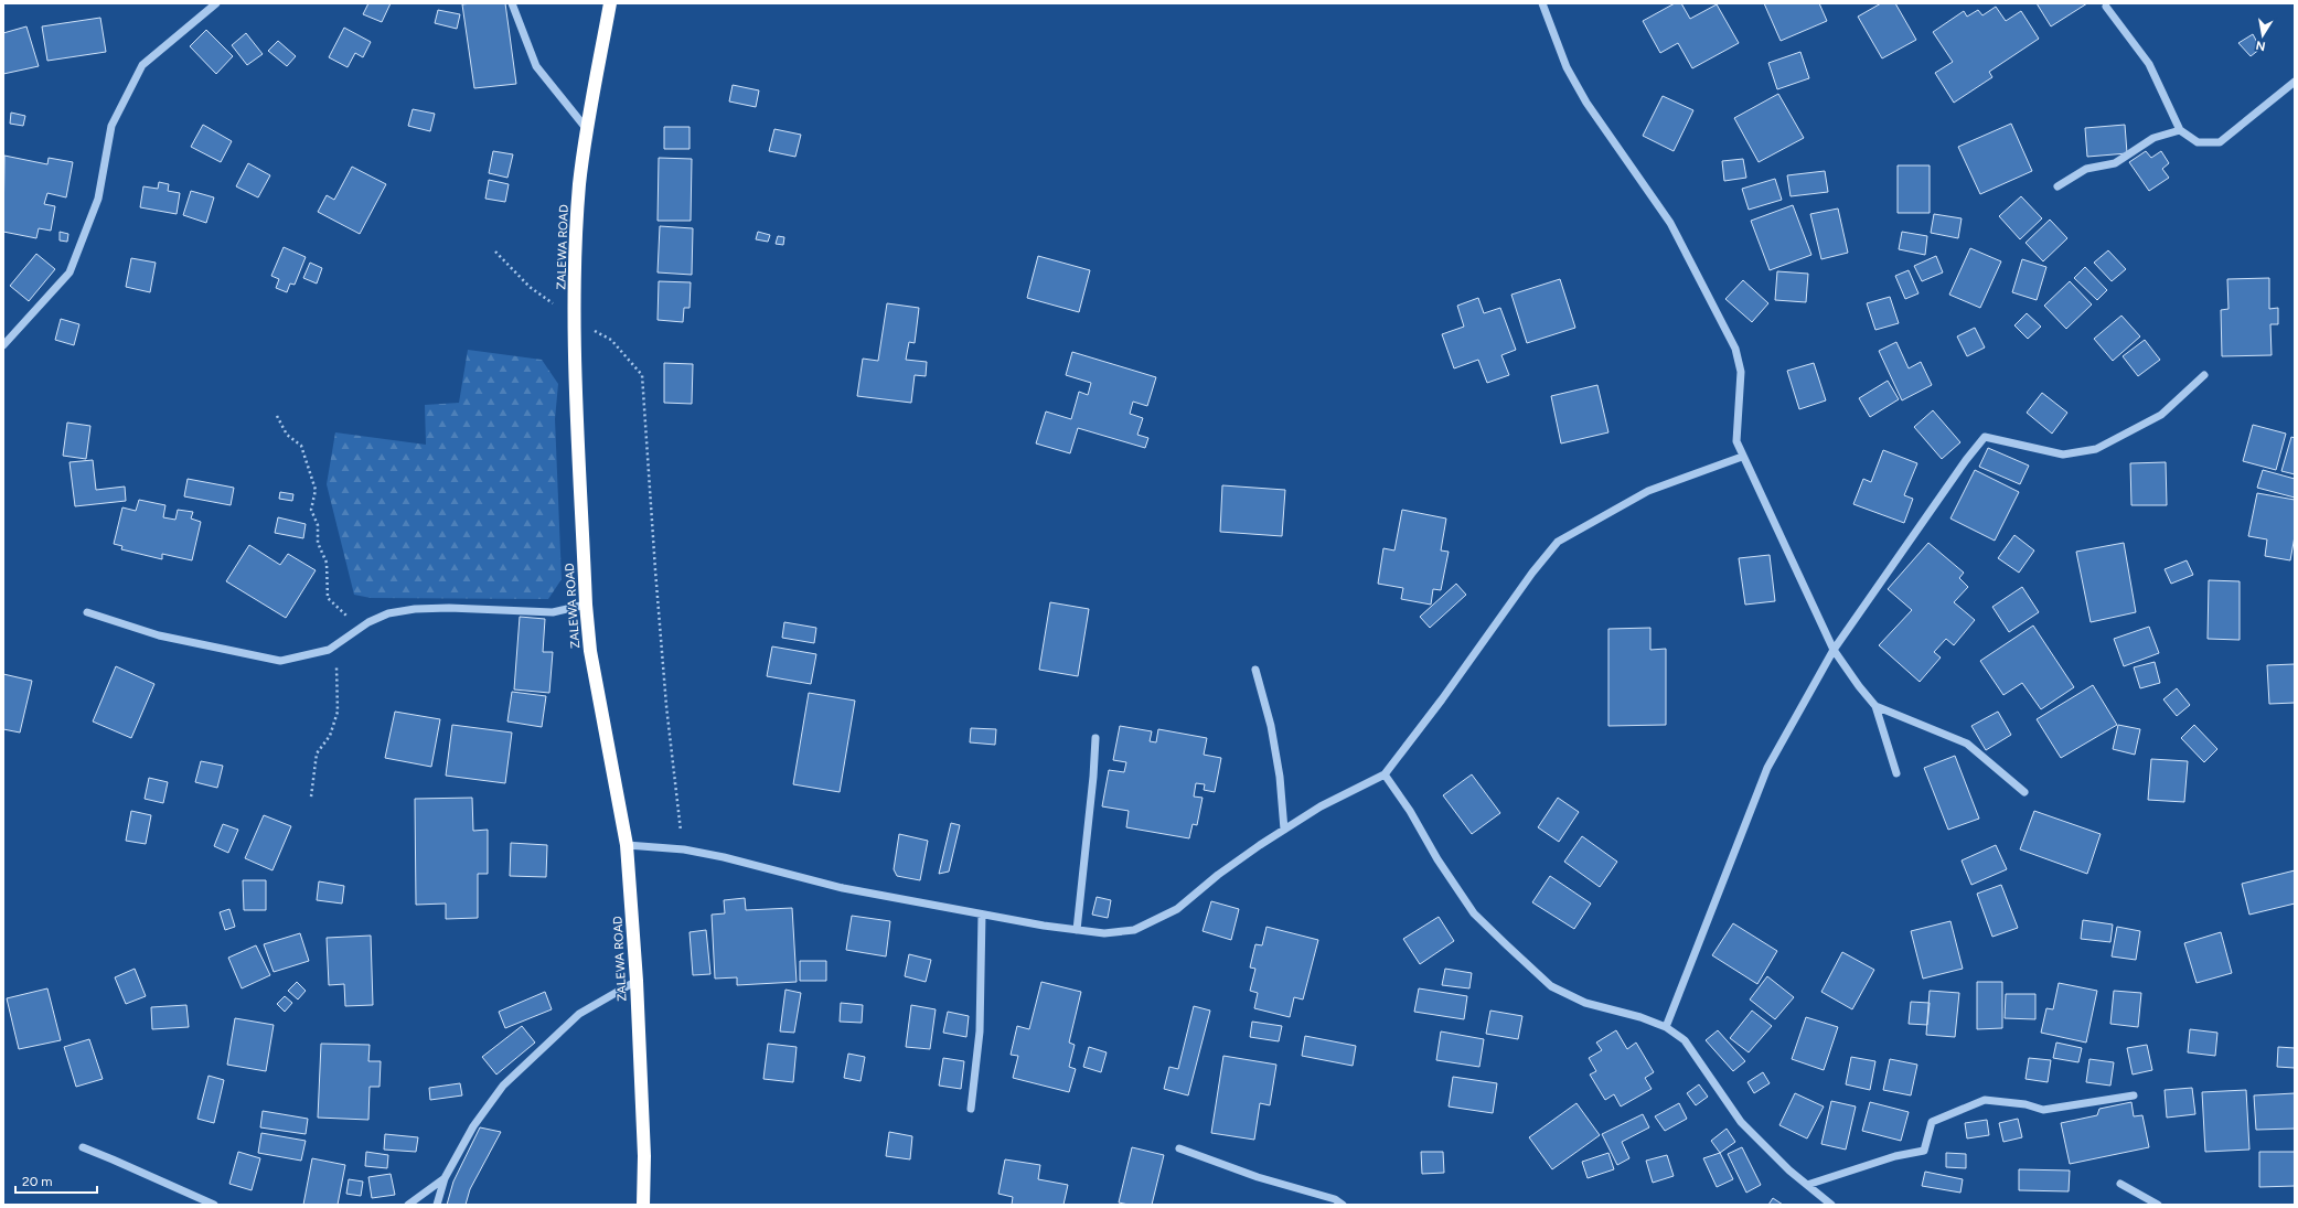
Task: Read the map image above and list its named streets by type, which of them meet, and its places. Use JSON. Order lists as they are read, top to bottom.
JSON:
{
  "streets": {
    "highway": ["ZALEWA ROAD"]
  },
  "scale_bar": "20 m",
  "north": "bottom"
}
